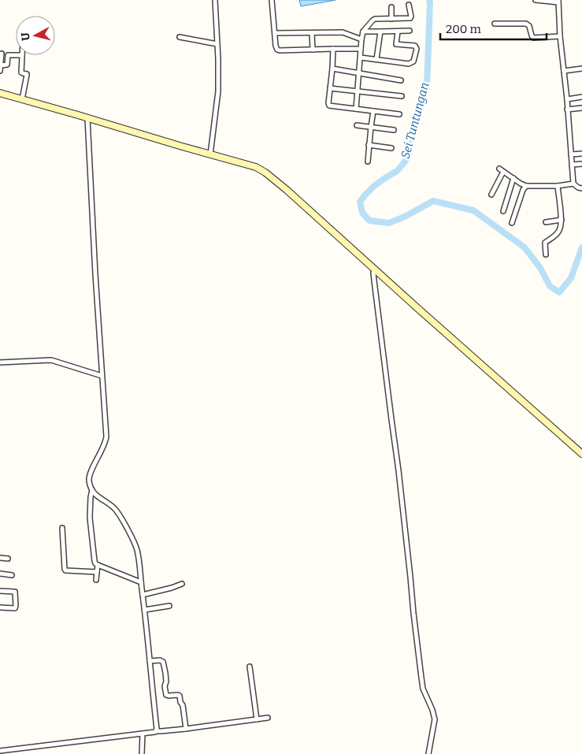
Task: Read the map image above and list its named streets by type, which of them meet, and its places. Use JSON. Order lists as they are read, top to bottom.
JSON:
{
  "water": ["Sei Tuntungan"],
  "scale_bar": "200 m",
  "north": "left"
}
